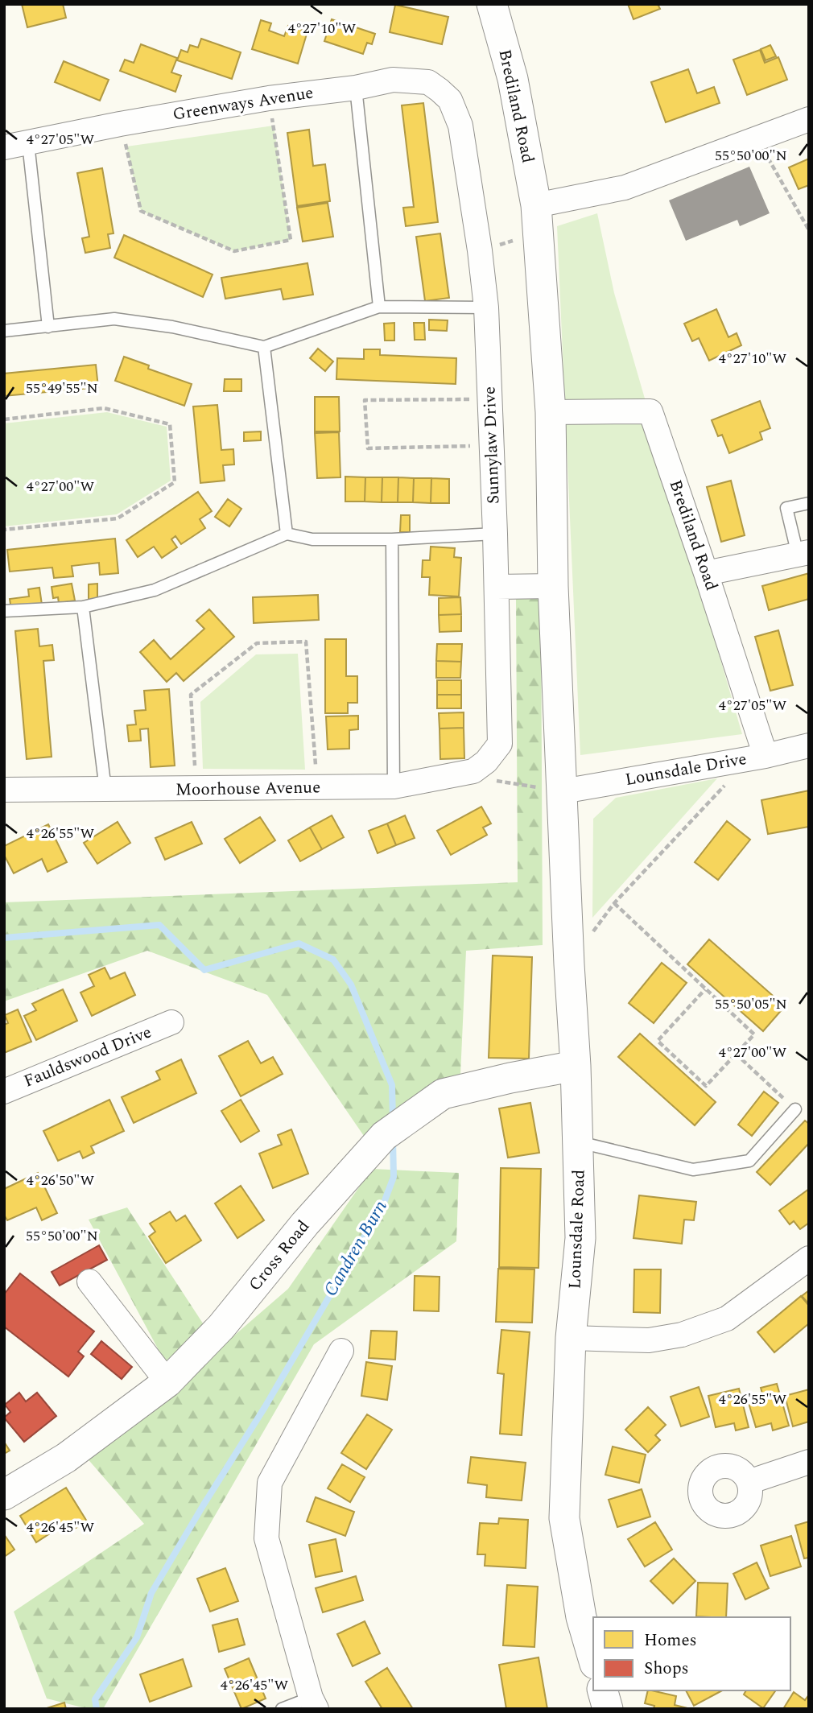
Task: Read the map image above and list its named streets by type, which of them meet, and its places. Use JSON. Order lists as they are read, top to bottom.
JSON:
{
  "streets": {
    "street": [
      "Greenways Avenue",
      "Brediland Road",
      "Sunnylaw Drive",
      "Lounsdale Drive",
      "Moorhouse Avenue",
      "Fauldswood Drive",
      "Lounsdale Road",
      "Cross Road"
    ]
  },
  "crossings": [
    ["Greenways Avenue", "Sunnylaw Drive"],
    ["Brediland Road", "Lounsdale Drive"],
    ["Brediland Road", "Lounsdale Road"],
    ["Sunnylaw Drive", "Moorhouse Avenue"],
    ["Lounsdale Drive", "Lounsdale Road"],
    ["Lounsdale Road", "Cross Road"]
  ],
  "water": ["Candren Burn"],
  "legend": ["Homes", "Shops"],
  "coordinates": [
    "4°27'10\"W",
    "4°27'05\"W",
    "55°50'00\"N",
    "55°49'55\"N",
    "4°27'00\"W",
    "4°26'55\"W",
    "55°50'05\"N",
    "4°26'50\"W",
    "4°26'45\"W"
  ]
}
